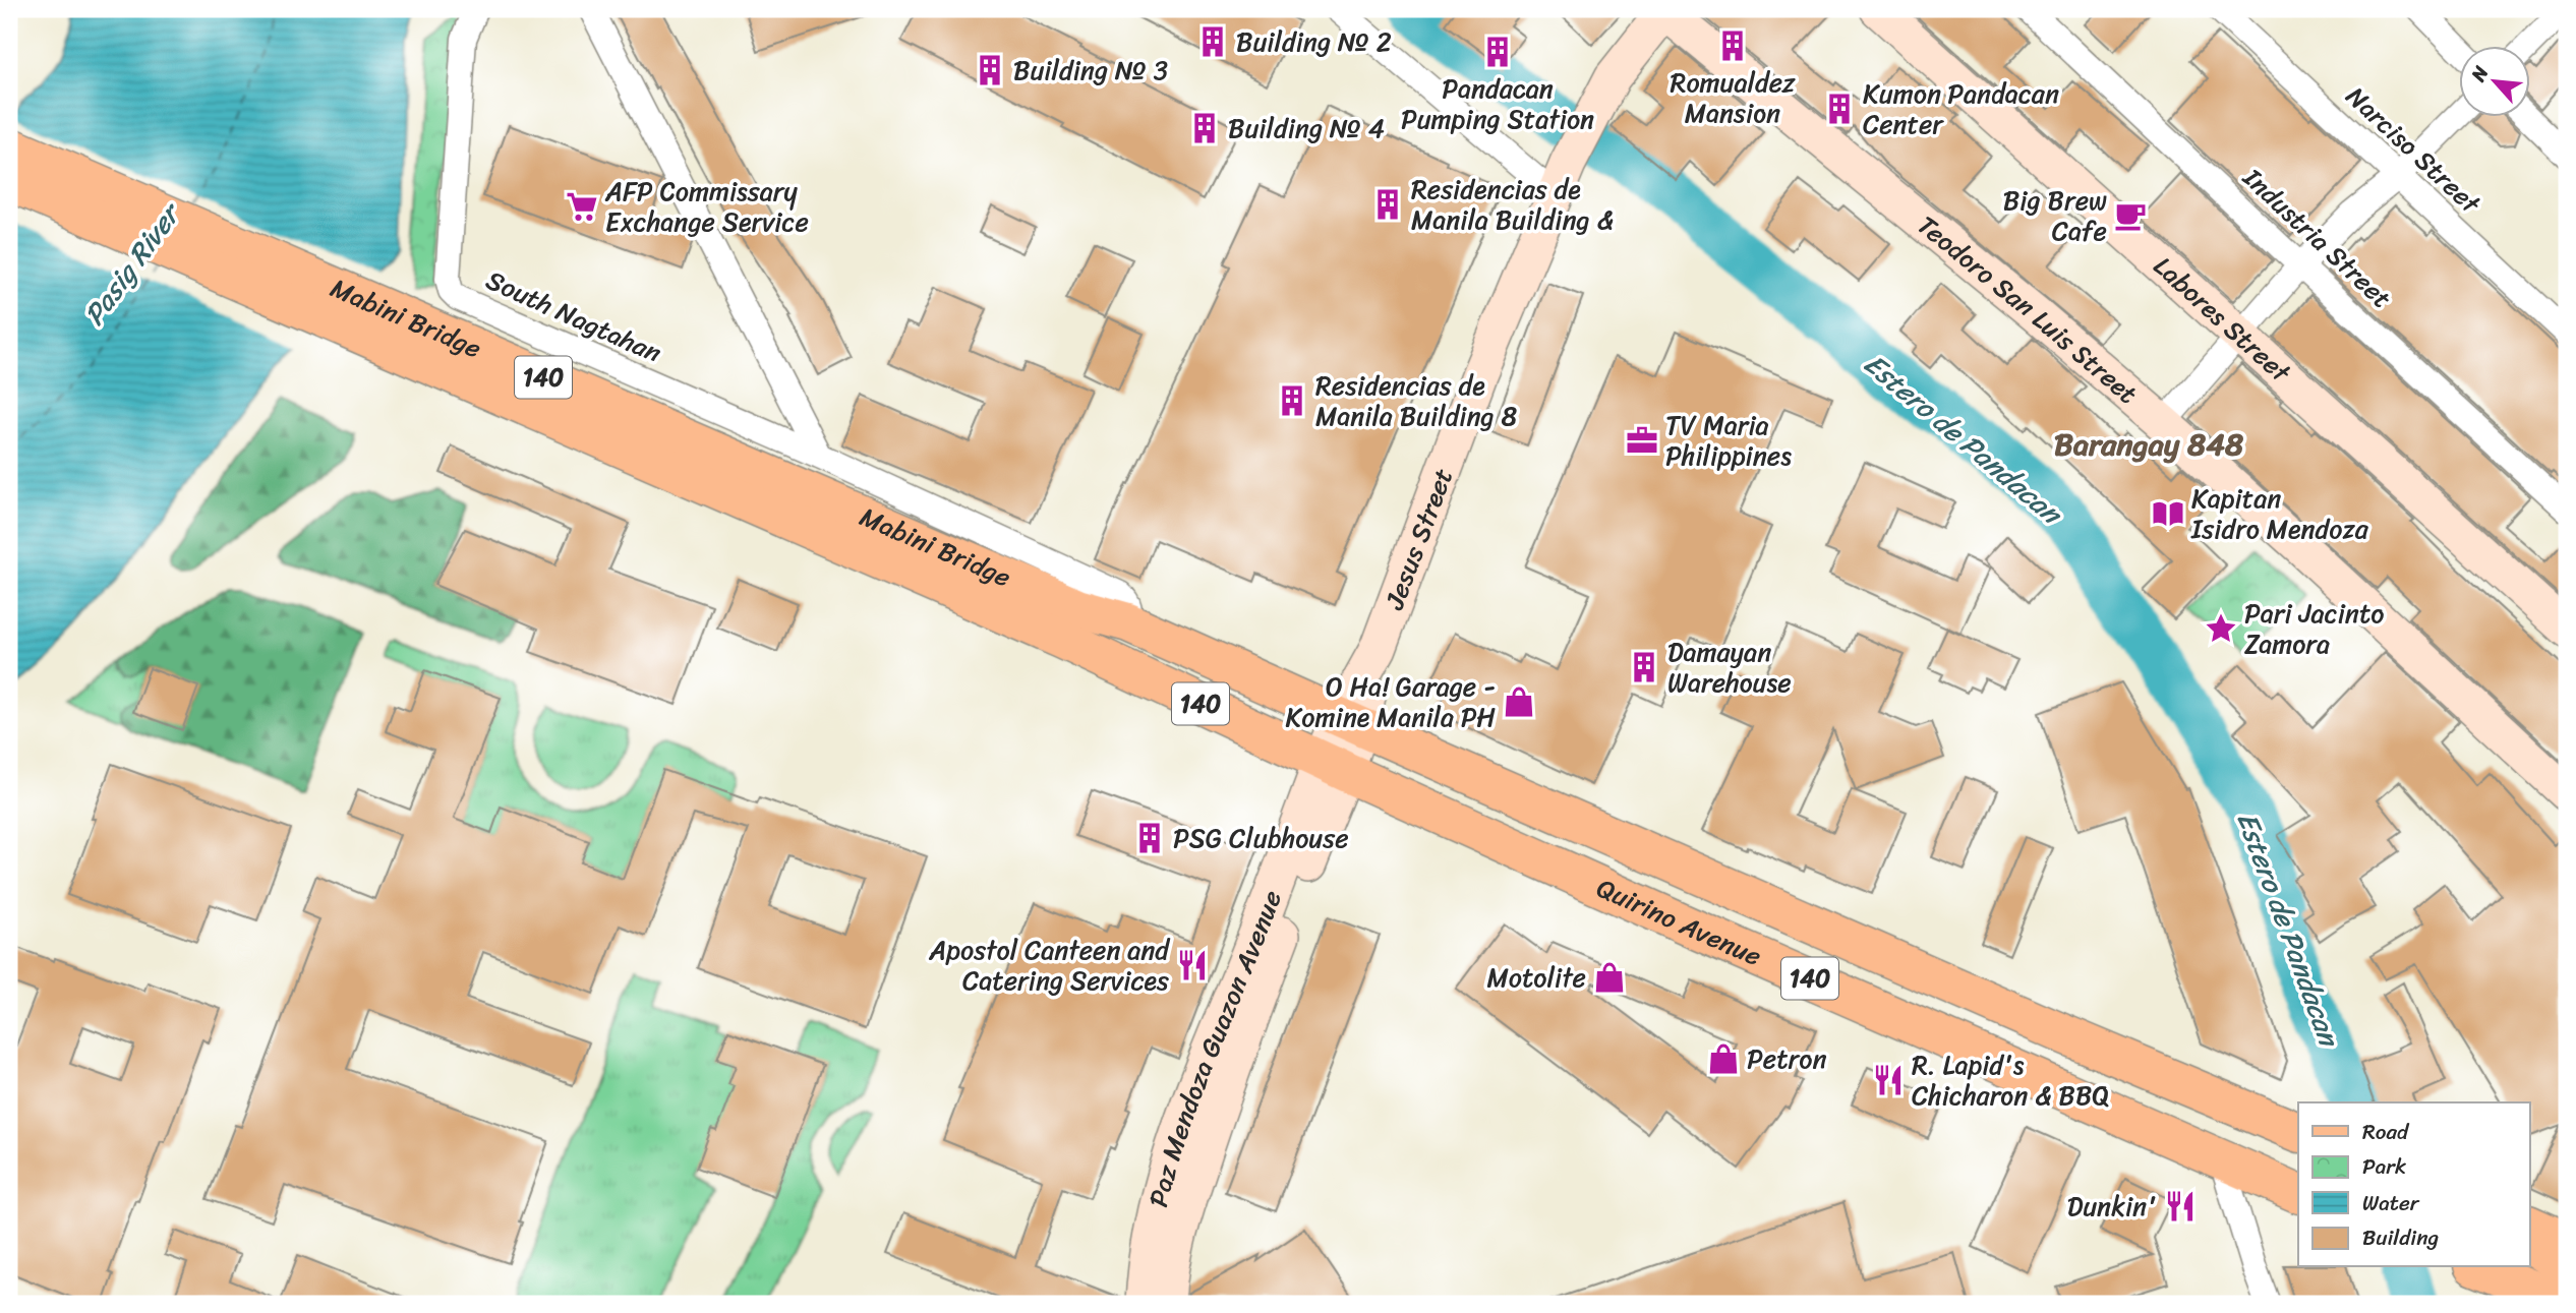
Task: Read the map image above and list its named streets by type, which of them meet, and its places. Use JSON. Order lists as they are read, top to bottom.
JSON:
{
  "streets": {
    "main road": ["Mabini Bridge", "140", "Quirino Avenue"],
    "street": [
      "Narciso Street",
      "Industria Street",
      "Teodoro San Luis Street",
      "South Nagtahan",
      "Labores Street",
      "Jesus Street",
      "Paz Mendoza Guazon Avenue"
    ]
  },
  "crossings": [
    ["Teodoro San Luis Street", "Jesus Street"],
    ["South Nagtahan", "Quirino Avenue"],
    ["Mabini Bridge", "Quirino Avenue"],
    ["Jesus Street", "Quirino Avenue"],
    ["Jesus Street", "Paz Mendoza Guazon Avenue"],
    ["Quirino Avenue", "Paz Mendoza Guazon Avenue"]
  ],
  "districts": ["Barangay 848"],
  "water": ["Pasig River", "Estero de Pandacan"],
  "places": {
    "building": [
      "Building № 2",
      "Romualdez Mansion",
      "Pandacan Pumping Station",
      "Building № 3",
      "Kumon Pandacan Center",
      "Building № 4",
      "Residencias de Manila Building &",
      "Residencias de Manila Building 8",
      "Damayan Warehouse",
      "PSG Clubhouse"
    ],
    "supermarket": ["AFP Commissary Exchange Service"],
    "cafe": ["Big Brew Cafe"],
    "office": ["TV Maria Philippines"],
    "library": ["Kapitan Isidro Mendoza"],
    "place": ["Pari Jacinto Zamora"],
    "shop": ["O Ha! Garage - Komine Manila PH", "Motolite", "Petron"],
    "restaurant": ["Apostol Canteen and Catering Services", "R. Lapid's Chicharon & BBQ", "Dunkin'"]
  },
  "legend": [
    "Road",
    "Park",
    "Water",
    "Building"
  ],
  "north": "top left"
}
